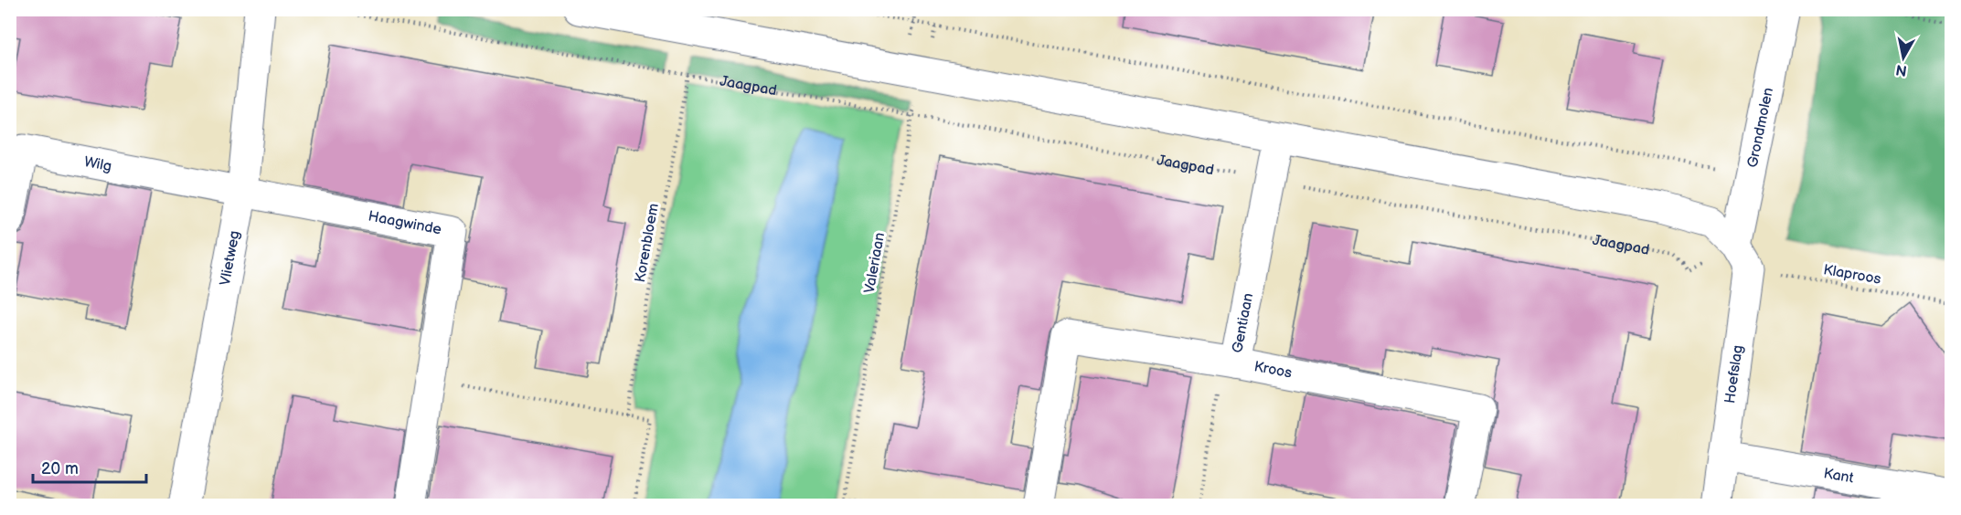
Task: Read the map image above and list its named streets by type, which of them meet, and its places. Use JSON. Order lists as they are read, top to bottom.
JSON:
{
  "streets": {
    "street": [
      "Grondmolen",
      "Wilg",
      "Haagwinde",
      "Vlietweg",
      "Gentiaan",
      "Kroos",
      "Hoefslag",
      "Kant"
    ],
    "path": [
      "Jaagpad",
      "Korenbloem",
      "Valeriaan",
      "Klaproos"
    ]
  },
  "crossings": [
    ["Jaagpad", "Grondmolen"],
    ["Jaagpad", "Korenbloem"],
    ["Jaagpad", "Valeriaan"],
    ["Jaagpad", "Klaproos"],
    ["Jaagpad", "Gentiaan"],
    ["Jaagpad", "Hoefslag"],
    ["Grondmolen", "Klaproos"],
    ["Grondmolen", "Hoefslag"],
    ["Wilg", "Haagwinde"],
    ["Wilg", "Vlietweg"],
    ["Haagwinde", "Vlietweg"],
    ["Klaproos", "Hoefslag"],
    ["Gentiaan", "Kroos"],
    ["Hoefslag", "Kant"]
  ],
  "scale_bar": "20 m",
  "north": "bottom"
}
